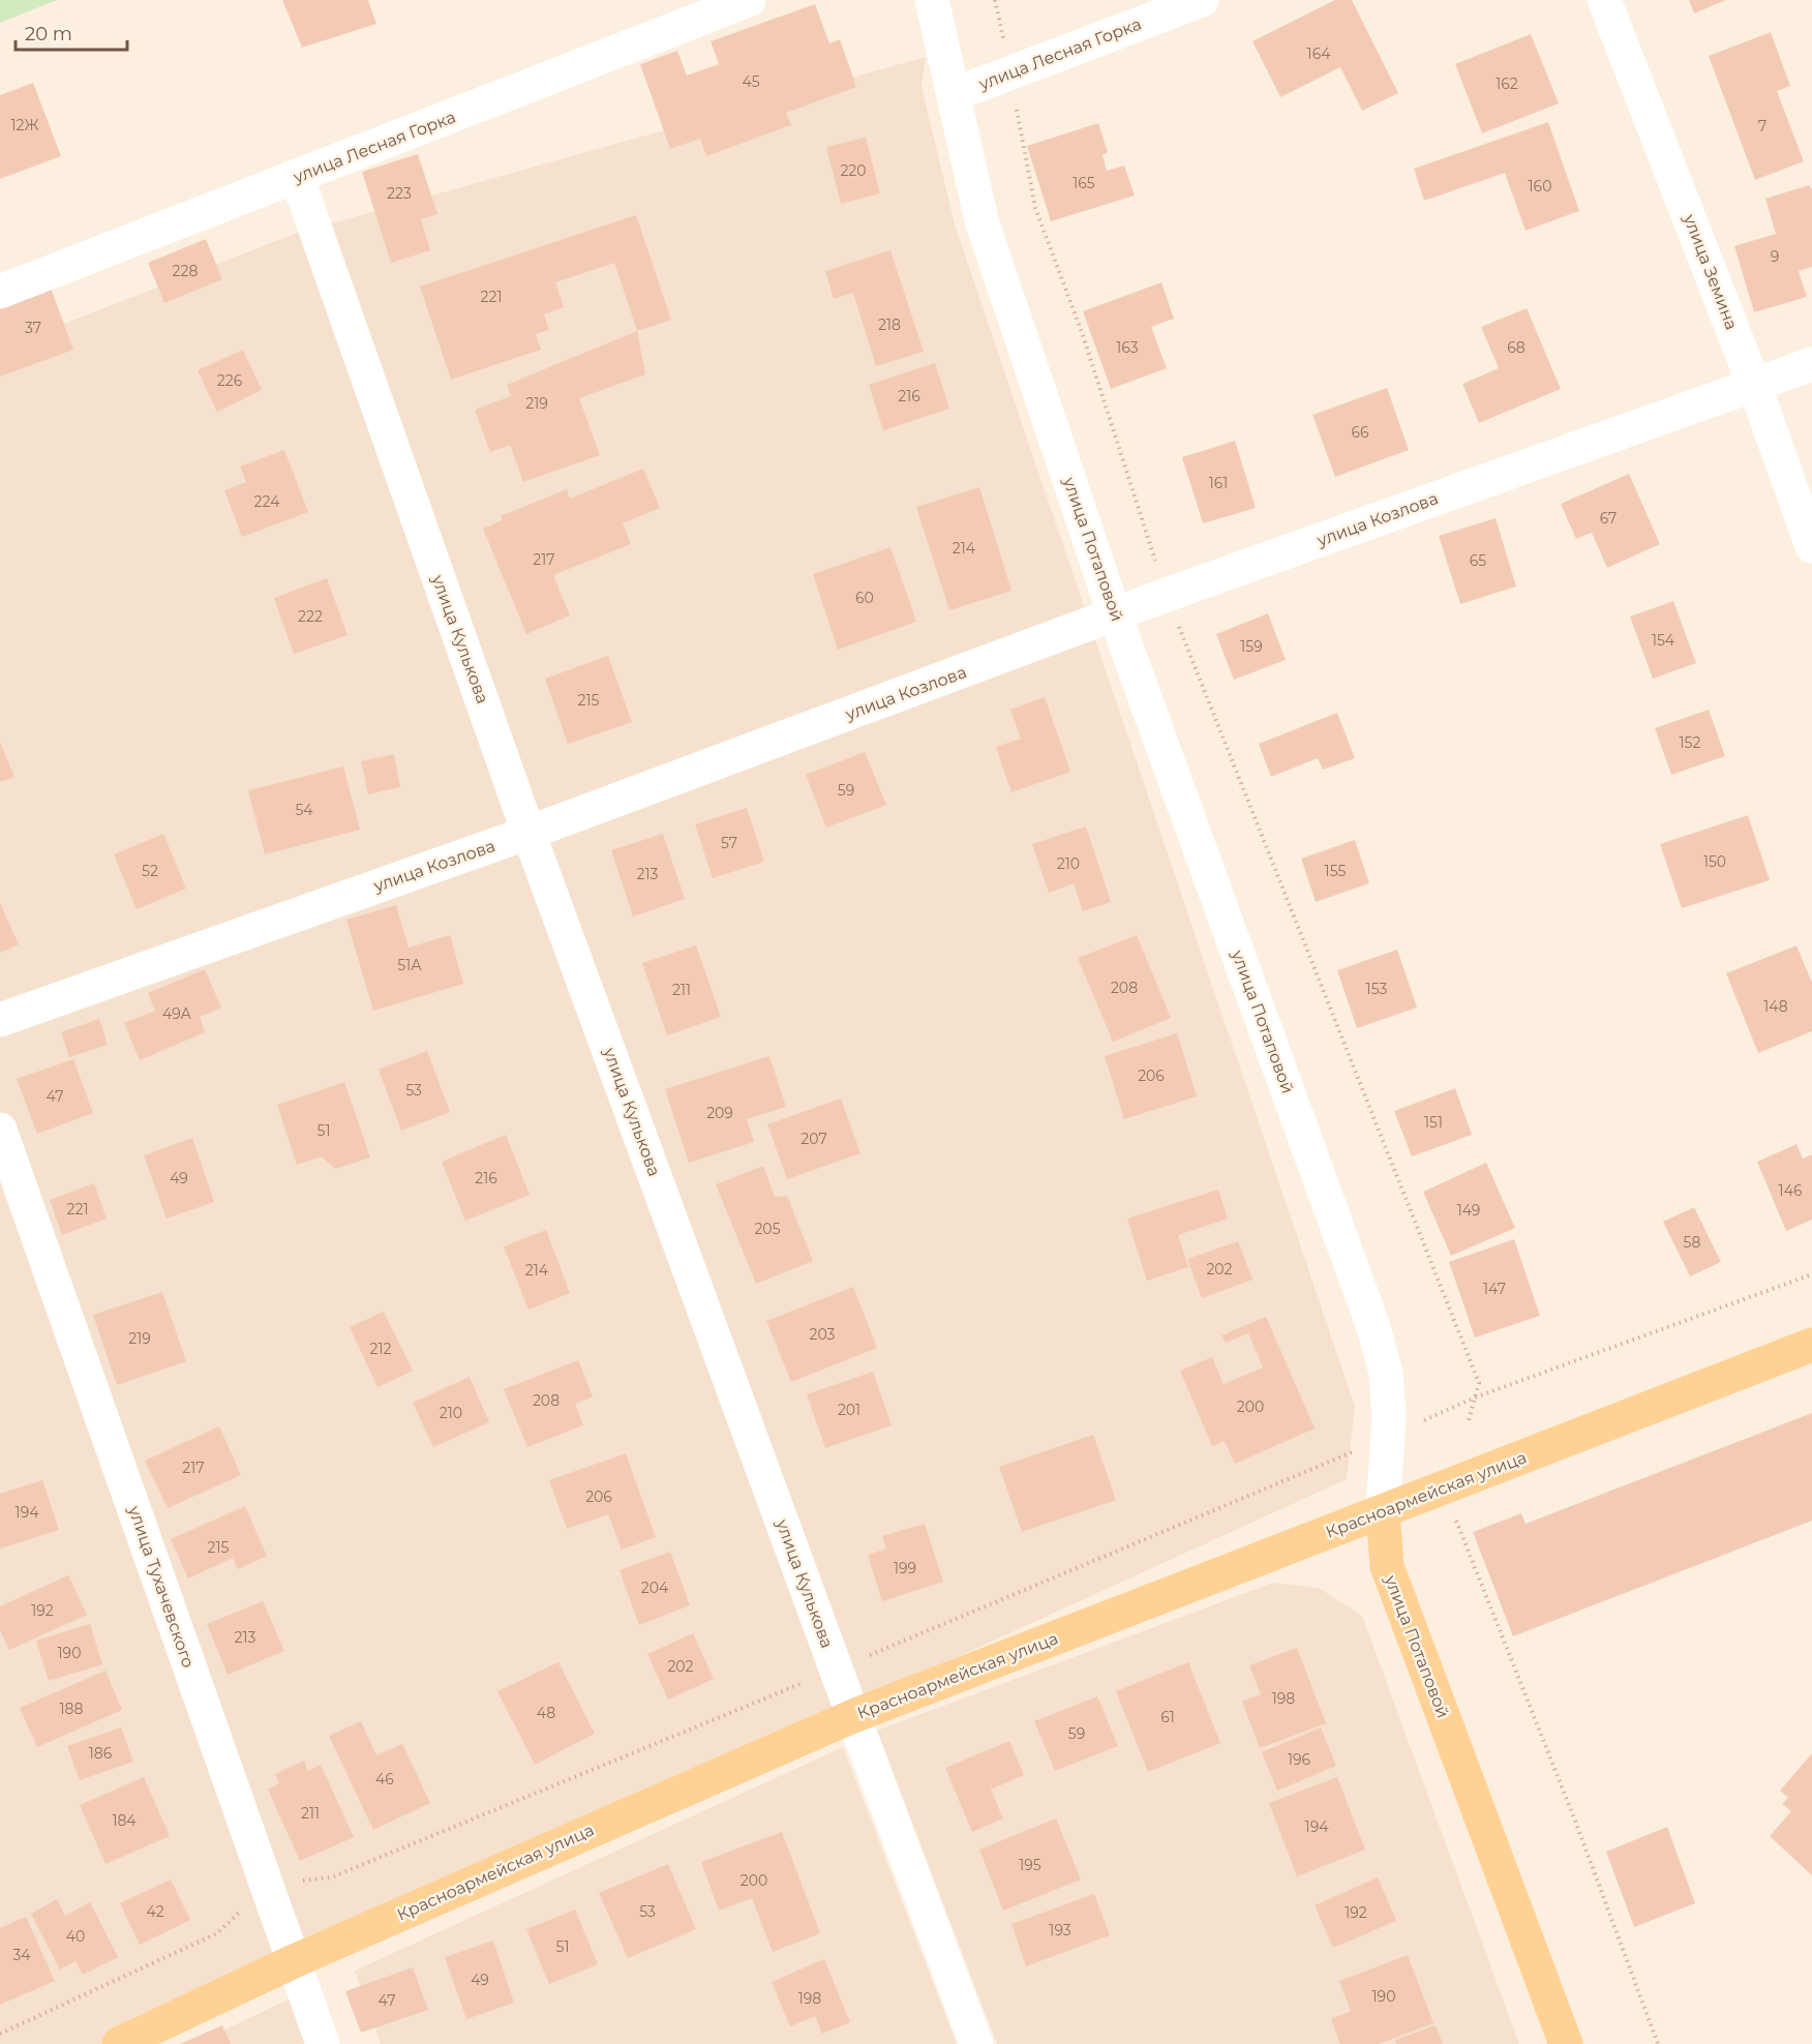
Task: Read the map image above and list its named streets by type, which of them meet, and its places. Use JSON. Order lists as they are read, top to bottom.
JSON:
{
  "streets": {
    "main road": ["улица Потаповой", "Красноармейская улица"],
    "street": [
      "улица Лесная Горка",
      "улица Земина",
      "улица Козлова",
      "улица Кулькова",
      "улица Тухачевского"
    ]
  },
  "crossings": [
    ["улица Лесная Горка", "улица Потаповой"],
    ["улица Лесная Горка", "улица Кулькова"],
    ["улица Земина", "улица Козлова"],
    ["улица Козлова", "улица Потаповой"],
    ["улица Козлова", "улица Кулькова"],
    ["улица Потаповой", "Красноармейская улица"],
    ["улица Кулькова", "Красноармейская улица"],
    ["Красноармейская улица", "улица Тухачевского"]
  ],
  "house_numbers": [
    "164",
    "45",
    "162",
    "12Ж",
    "7",
    "220",
    "165",
    "160",
    "223",
    "9",
    "228",
    "221",
    "218",
    "37",
    "163",
    "68",
    "226",
    "216",
    "219",
    "66",
    "161",
    "224",
    "67",
    "214",
    "217",
    "65",
    "60",
    "222",
    "154",
    "159",
    "215",
    "152",
    "59",
    "54",
    "57",
    "150",
    "210",
    "52",
    "155",
    "213",
    "51А",
    "208",
    "153",
    "211",
    "148",
    "49А",
    "206",
    "53",
    "47",
    "209",
    "151",
    "51",
    "207",
    "49",
    "216",
    "146",
    "221",
    "149",
    "205",
    "58",
    "202",
    "214",
    "147",
    "203",
    "219",
    "212",
    "208",
    "200",
    "201",
    "210",
    "217",
    "206",
    "194",
    "215",
    "199",
    "204",
    "192",
    "213",
    "190",
    "202",
    "198",
    "188",
    "48",
    "61",
    "59",
    "186",
    "196",
    "46",
    "211",
    "184",
    "194",
    "195",
    "200",
    "42",
    "53",
    "192",
    "193",
    "40",
    "51",
    "34",
    "49",
    "190",
    "198",
    "47"
  ],
  "scale_bar": "20 m"
}
